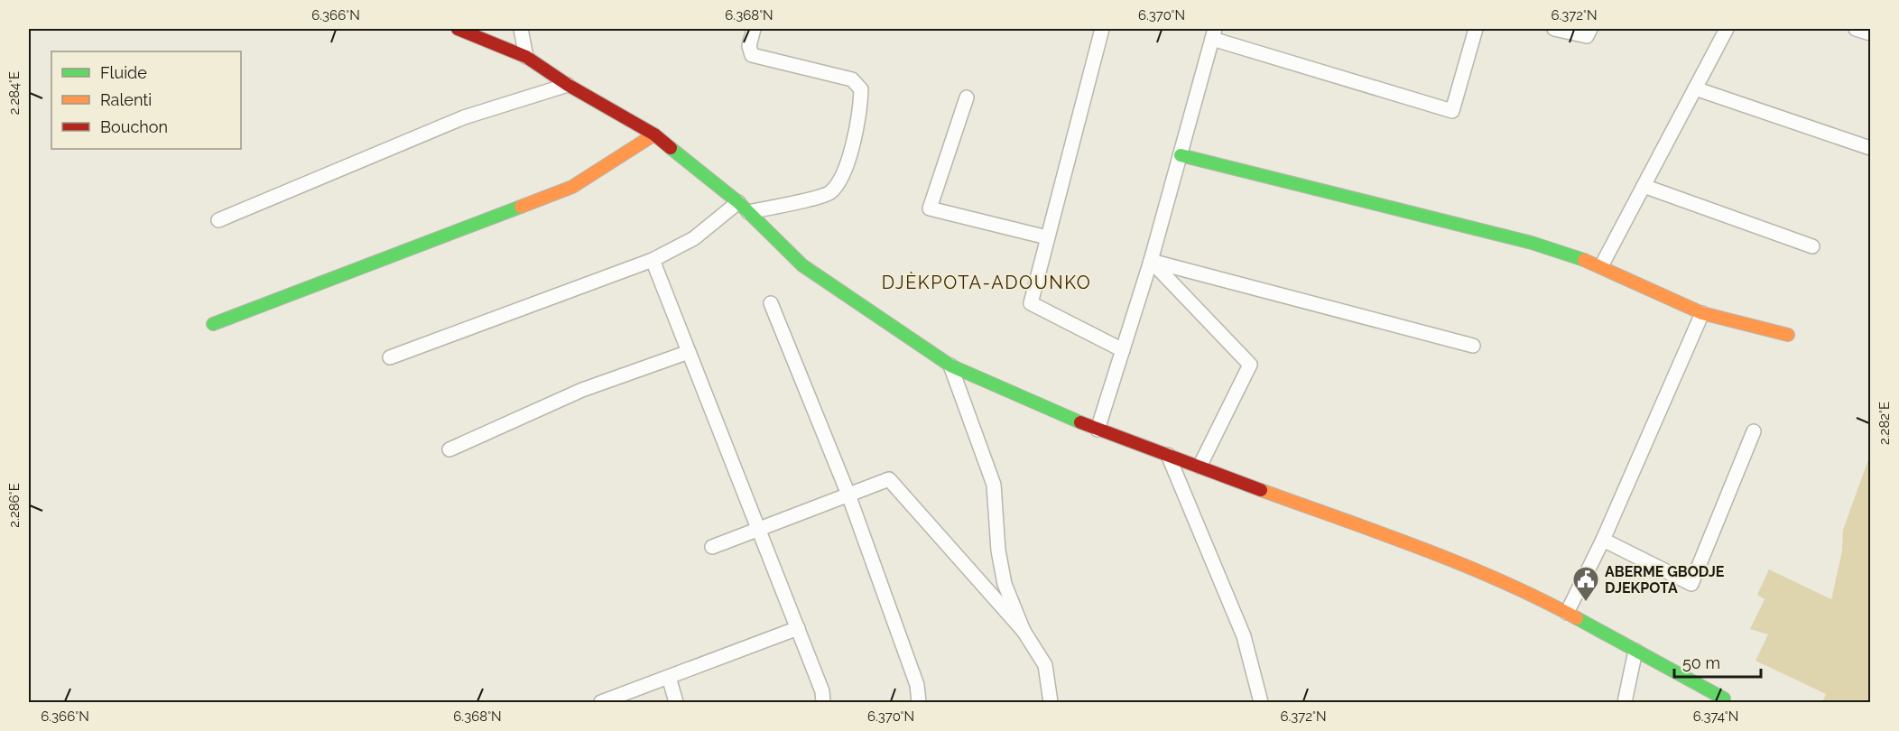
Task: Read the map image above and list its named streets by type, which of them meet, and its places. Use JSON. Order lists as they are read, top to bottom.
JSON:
{
  "districts": ["DJÈKPOTA-ADOUNKO"],
  "places": {
    "public building": ["ABERME GBODJE DJEKPOTA"]
  },
  "legend": ["Fluide", "Ralenti", "Bouchon"],
  "scale_bar": "50 m",
  "coordinates": [
    "6.366°N",
    "6.368°N",
    "6.370°N",
    "6.372°N",
    "2.284°E",
    "2.282°E",
    "2.286°E",
    "6.374°N"
  ]
}
